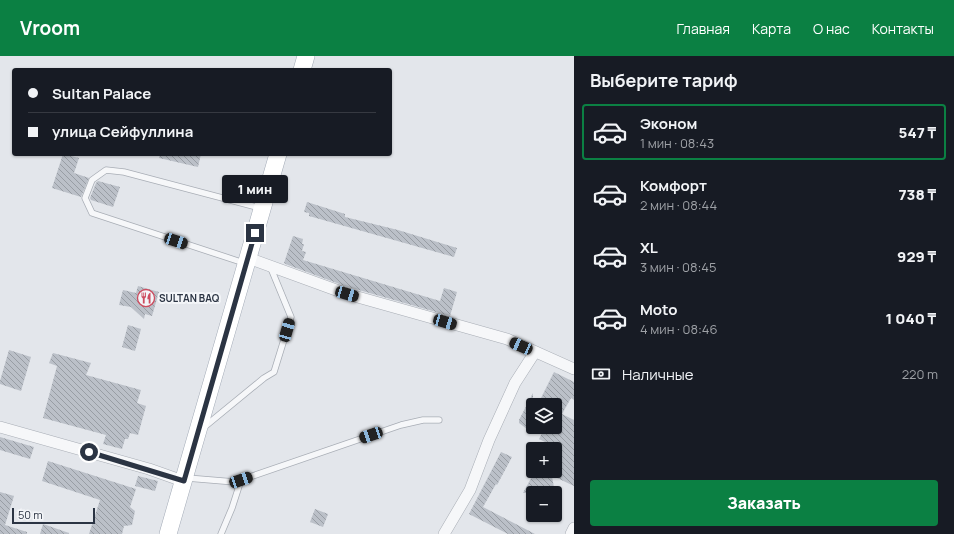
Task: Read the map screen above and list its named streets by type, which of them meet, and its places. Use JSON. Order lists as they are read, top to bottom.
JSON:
{
  "places": {
    "restaurant": ["SULTAN BAQ"]
  },
  "scale_bar": "50 m",
  "page": {
    "header": "Vroom",
    "nav": [
      "Главная",
      "Карта",
      "О нас",
      "Контакты"
    ],
    "heading": "Выберите тариф",
    "banner": ["Sultan Palace", "улица Сейфуллина"],
    "list": [
      {
        "name": "Эконом",
        "note": "1 мин · 08:43",
        "value": "547 ₸"
      },
      {
        "name": "Комфорт",
        "note": "2 мин · 08:44",
        "value": "738 ₸"
      },
      {
        "name": "XL",
        "note": "3 мин · 08:45",
        "value": "929 ₸"
      },
      {
        "name": "Moto",
        "note": "4 мин · 08:46",
        "value": "1 040 ₸"
      }
    ],
    "bubble": "1 мин",
    "pay": ["Наличные", "220 m"],
    "map_buttons": ["+", "−"],
    "buttons": "Заказать",
    "scale": "50 m"
  }
}
